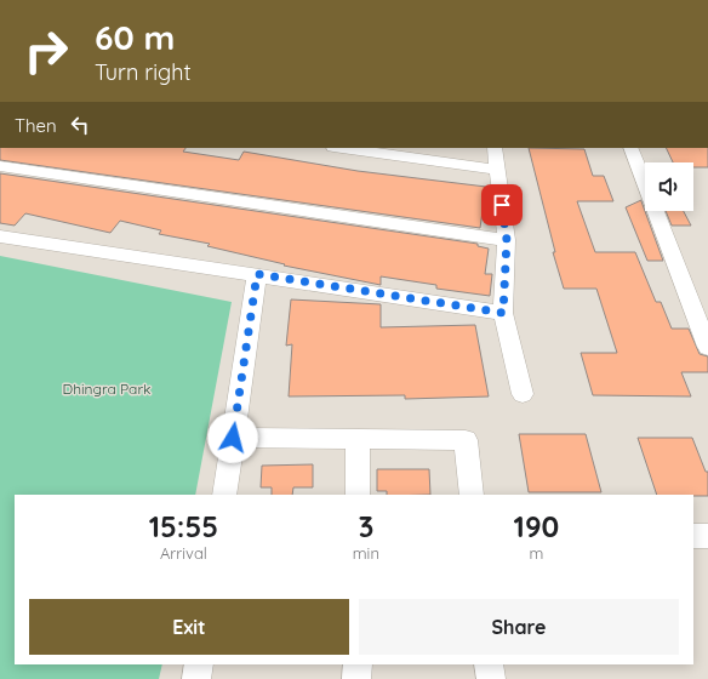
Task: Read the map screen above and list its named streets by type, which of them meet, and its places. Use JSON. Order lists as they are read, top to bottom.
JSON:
{
  "parks": ["Dhingra Park"],
  "page": {
    "turn": ["60 m", "Turn right"],
    "then": "Then",
    "eta": [
      "15:55",
      "Arrival",
      "3",
      "min",
      "190",
      "m"
    ],
    "buttons": ["Exit", "Share"]
  }
}
